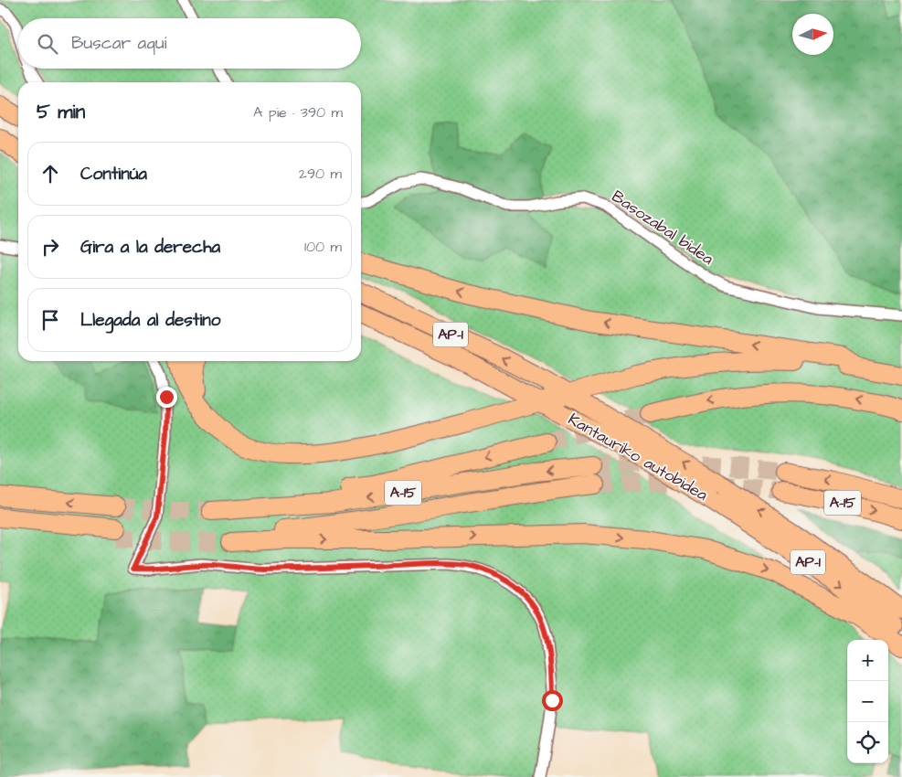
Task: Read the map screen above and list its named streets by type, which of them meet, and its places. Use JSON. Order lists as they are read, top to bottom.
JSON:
{
  "streets": {
    "highway": ["AP-1", "Kantauriko autobidea", "A-15"],
    "street": ["Basozabal bidea"]
  },
  "north": "right",
  "page": {
    "search": "Buscar aquí",
    "heading": ["5 min", "A pie · 390 m"],
    "list": [
      ["Continúa", "290 m"],
      ["Gira a la derecha", "100 m"],
      "Llegada al destino"
    ],
    "map_buttons": ["+", "−"]
  }
}
